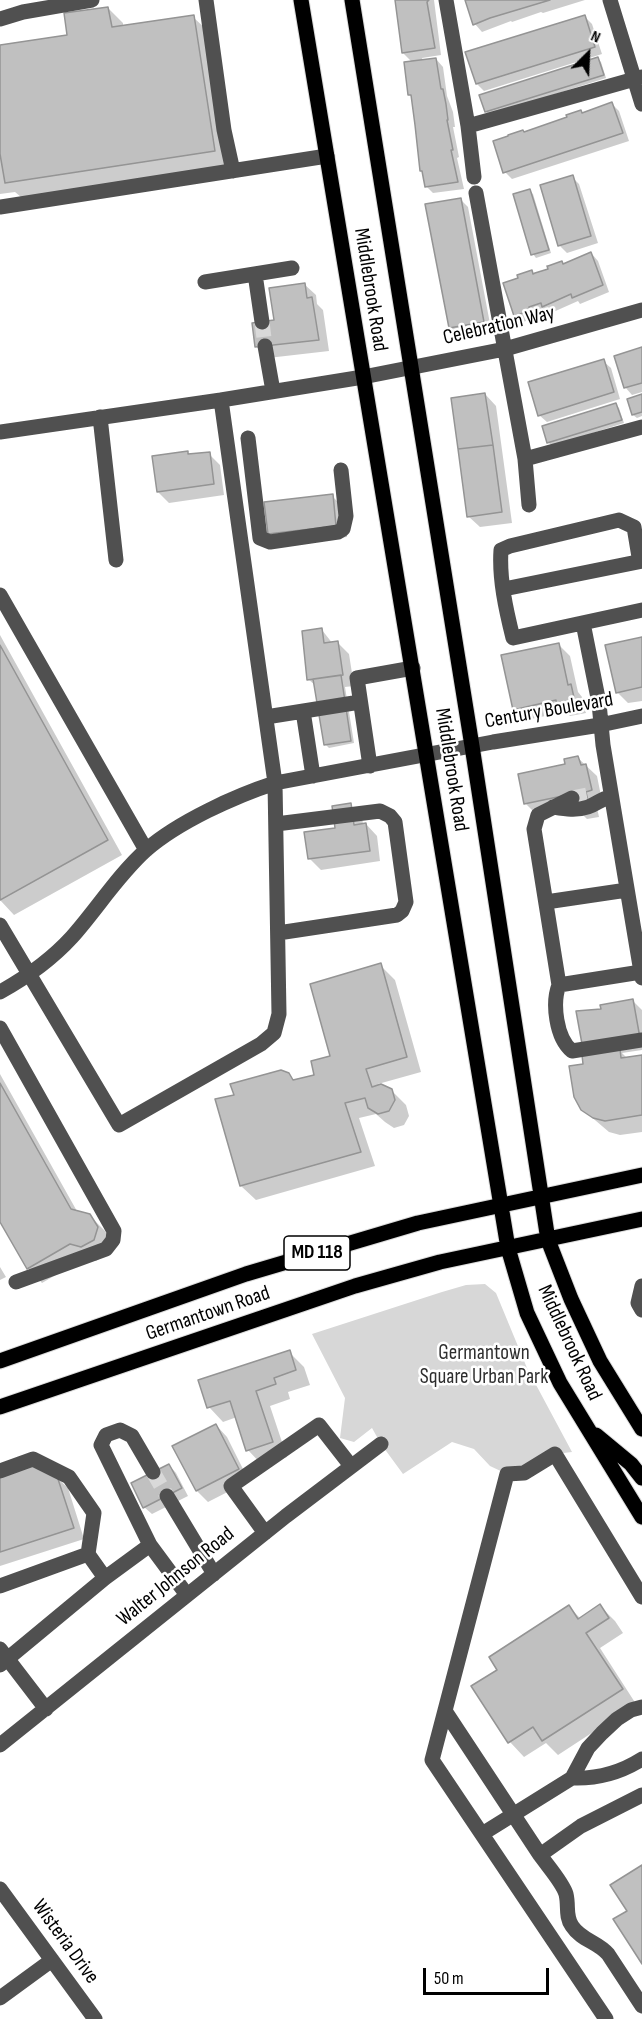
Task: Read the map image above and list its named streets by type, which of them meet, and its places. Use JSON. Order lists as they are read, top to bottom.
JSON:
{
  "streets": {
    "main road": ["Middlebrook Road", "MD 118", "Germantown Road"],
    "street": [
      "Celebration Way",
      "Century Boulevard",
      "Walter Johnson Road",
      "Wisteria Drive"
    ]
  },
  "crossings": [
    ["Middlebrook Road", "Celebration Way"],
    ["Middlebrook Road", "Century Boulevard"],
    ["Middlebrook Road", "Germantown Road"]
  ],
  "parks": ["Germantown Square Urban Park"],
  "scale_bar": "50 m",
  "north": "top right"
}
